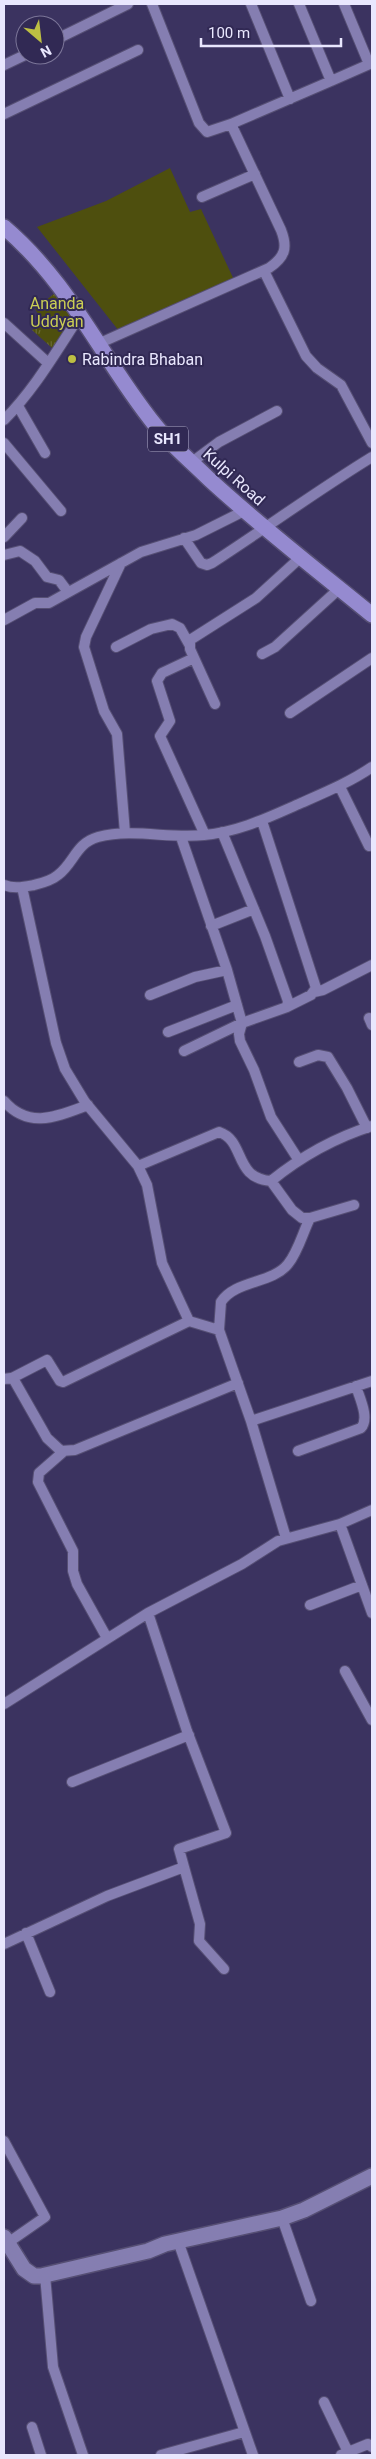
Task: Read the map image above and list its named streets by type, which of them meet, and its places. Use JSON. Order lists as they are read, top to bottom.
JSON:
{
  "streets": {
    "main road": ["SH1", "Kulpi Road"]
  },
  "parks": ["Ananda Uddyan"],
  "places": ["Rabindra Bhaban"],
  "scale_bar": "100 m",
  "north": "bottom right"
}
